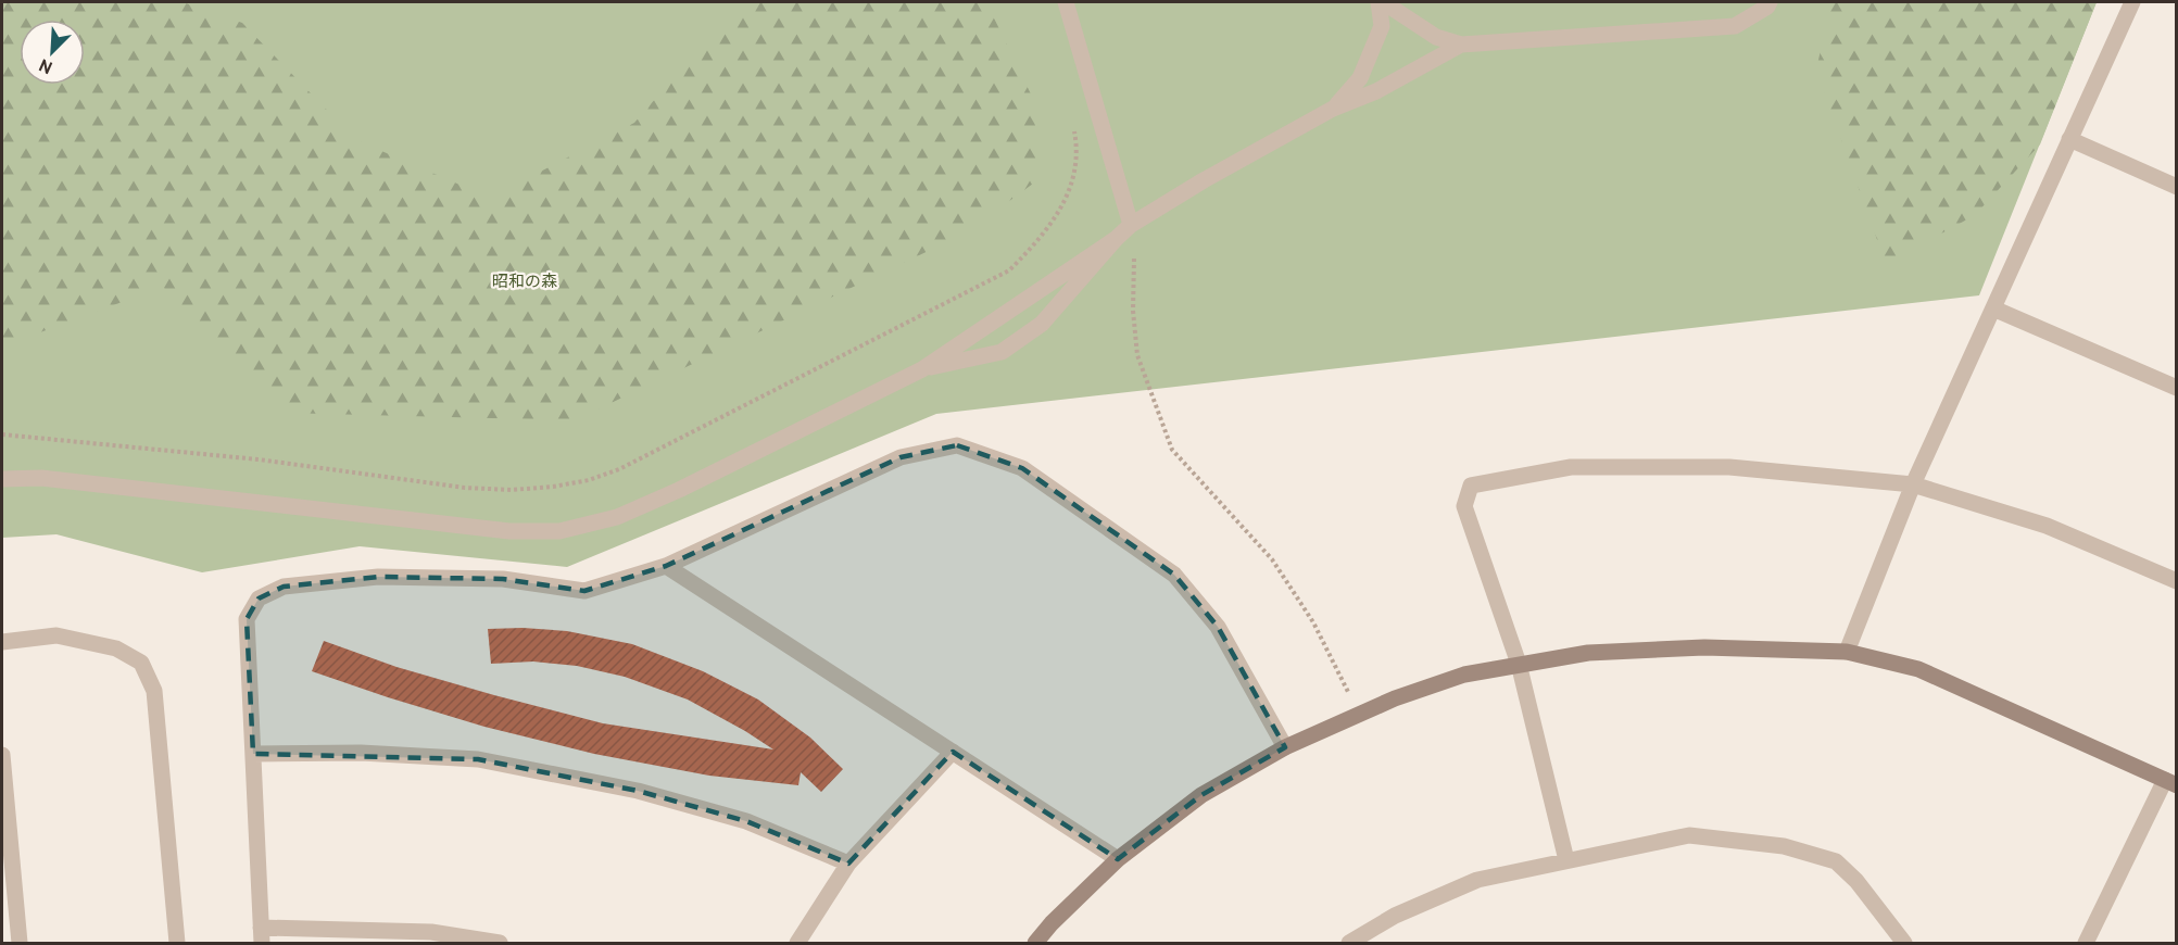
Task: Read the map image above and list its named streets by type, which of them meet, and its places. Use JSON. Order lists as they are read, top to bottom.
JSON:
{
  "parks": ["昭和の森"],
  "north": "bottom left"
}
